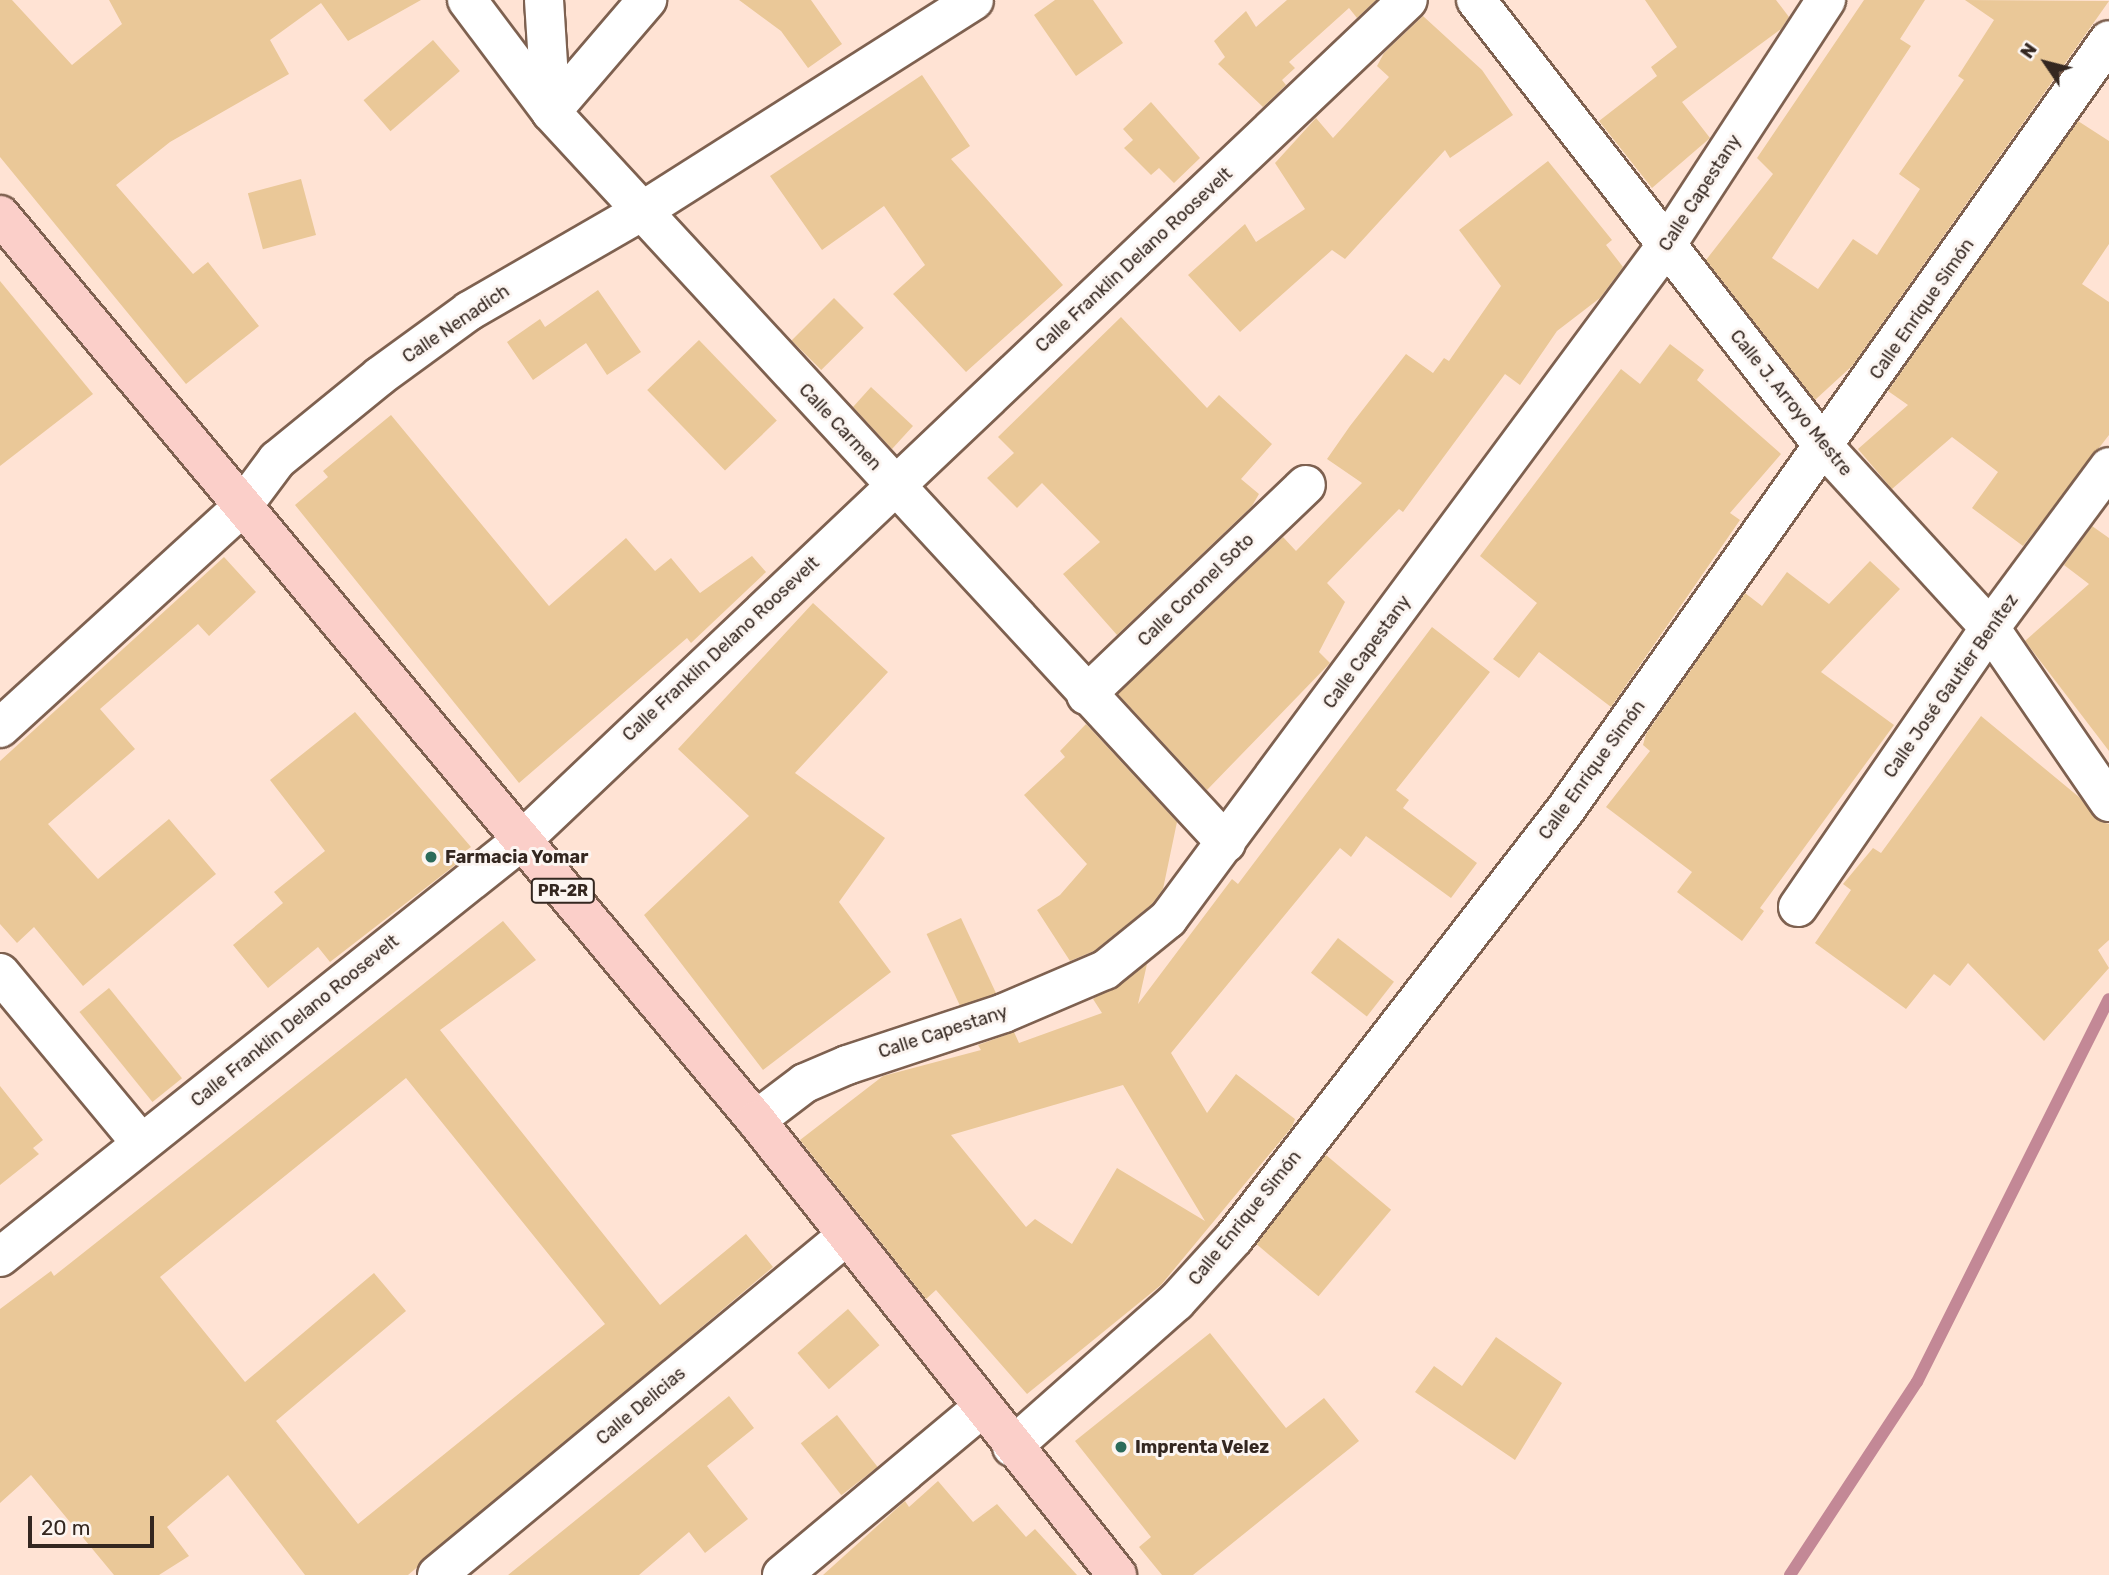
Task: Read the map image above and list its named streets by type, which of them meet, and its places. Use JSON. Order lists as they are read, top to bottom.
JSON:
{
  "streets": {
    "main road": ["PR-2R"],
    "street": [
      "Calle Capestany",
      "Calle Franklin Delano Roosevelt",
      "Calle Enrique Simón",
      "Calle Nenadich",
      "Calle J. Arroyo Mestre",
      "Calle Carmen",
      "Calle Coronel Soto",
      "Calle José Gautier Benítez",
      "Calle Delicias"
    ]
  },
  "crossings": [
    ["Calle Capestany", "Calle J. Arroyo Mestre"],
    ["Calle Capestany", "Calle Carmen"],
    ["Calle Capestany", "PR-2R"],
    ["Calle Franklin Delano Roosevelt", "Calle Carmen"],
    ["Calle Franklin Delano Roosevelt", "PR-2R"],
    ["Calle Enrique Simón", "Calle J. Arroyo Mestre"],
    ["Calle Enrique Simón", "PR-2R"],
    ["Calle Nenadich", "Calle Carmen"],
    ["Calle Nenadich", "PR-2R"],
    ["Calle J. Arroyo Mestre", "Calle José Gautier Benítez"],
    ["Calle Carmen", "Calle Coronel Soto"],
    ["PR-2R", "Calle Delicias"]
  ],
  "places": ["Farmacia Yomar", "Imprenta Velez"],
  "scale_bar": "20 m",
  "north": "top left"
}
